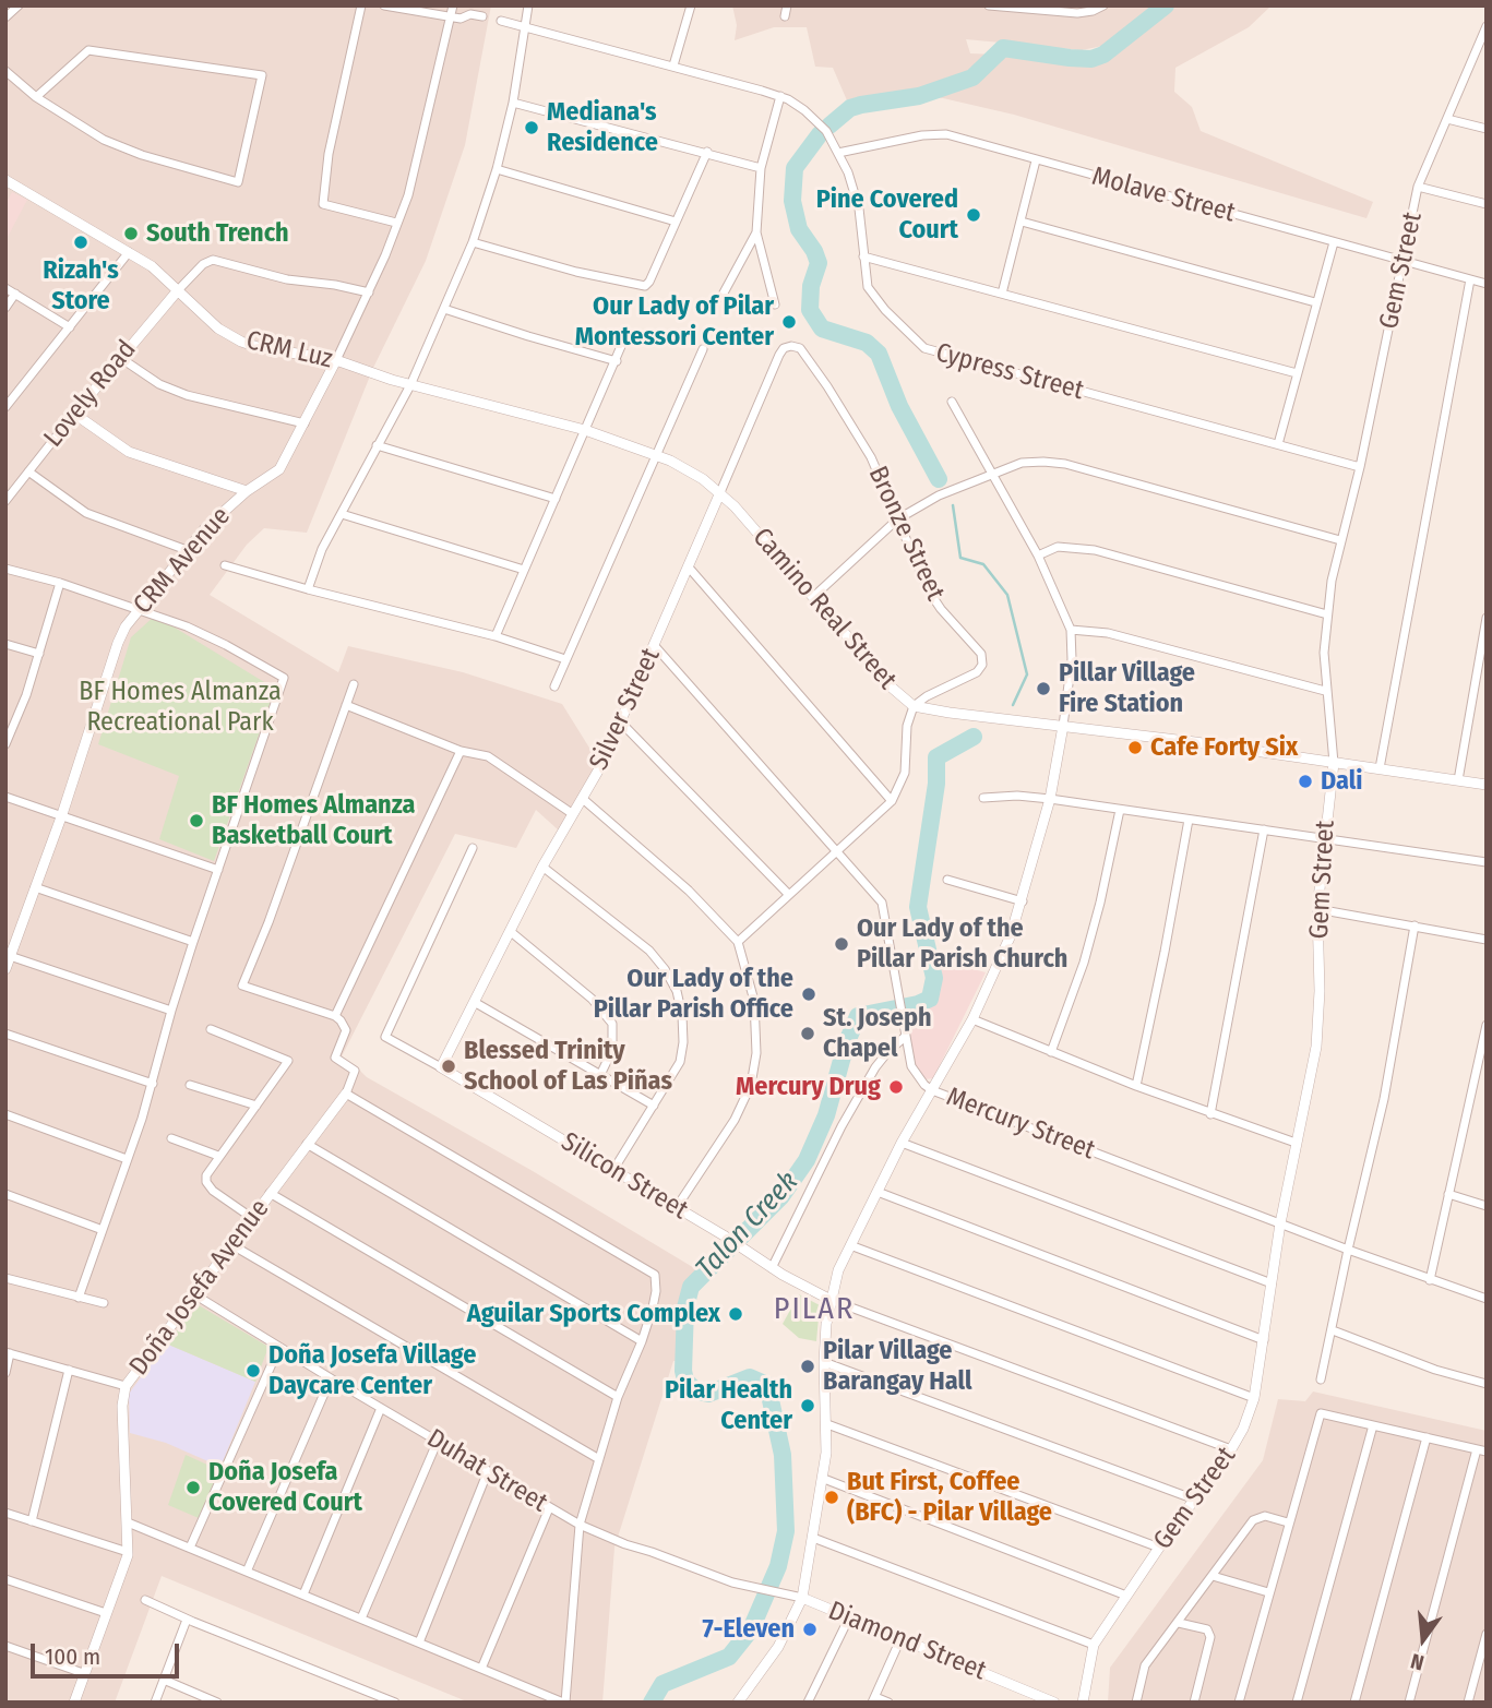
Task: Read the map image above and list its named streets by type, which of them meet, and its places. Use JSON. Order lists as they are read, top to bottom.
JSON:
{
  "streets": {
    "street": [
      "Molave Street",
      "Gem Street",
      "CRM Luz",
      "Cypress Street",
      "Lovely Road",
      "Bronze Street",
      "CRM Avenue",
      "Camino Real Street",
      "Silver Street",
      "Mercury Street",
      "Silicon Street",
      "Doña Josefa Avenue",
      "Duhat Street",
      "Diamond Street"
    ]
  },
  "crossings": [
    ["Molave Street", "Gem Street"],
    ["Molave Street", "Cypress Street"],
    ["Gem Street", "Cypress Street"],
    ["Gem Street", "Camino Real Street"],
    ["Gem Street", "Mercury Street"],
    ["Gem Street", "Silicon Street"],
    ["CRM Luz", "Lovely Road"],
    ["CRM Luz", "CRM Avenue"],
    ["CRM Luz", "Camino Real Street"],
    ["Bronze Street", "Camino Real Street"],
    ["Bronze Street", "Silver Street"],
    ["Camino Real Street", "Silver Street"],
    ["Silver Street", "Mercury Street"],
    ["Silver Street", "Silicon Street"],
    ["Doña Josefa Avenue", "Duhat Street"],
    ["Duhat Street", "Diamond Street"]
  ],
  "districts": ["PILAR"],
  "water": ["Talon Creek"],
  "parks": ["BF Homes Almanza Recreational Park"],
  "places": [
    "Mediana's Residence",
    "Pine Covered Court",
    "South Trench",
    "Rizah's Store",
    "Our Lady of Pilar Montessori Center",
    "Pillar Village Fire Station",
    "Cafe Forty Six",
    "Dali",
    "BF Homes Almanza Basketball Court",
    "Our Lady of the Pillar Parish Church",
    "Our Lady of the Pillar Parish Office",
    "St. Joseph Chapel",
    "Blessed Trinity School of Las Piñas",
    "Mercury Drug",
    "Aguilar Sports Complex",
    "Pilar Village Barangay Hall",
    "Doña Josefa Village Daycare Center",
    "Pilar Health Center",
    "Doña Josefa Covered Court",
    "But First, Coffee (BFC) - Pilar Village",
    "7-Eleven"
  ],
  "scale_bar": "100 m",
  "north": "bottom"
}
